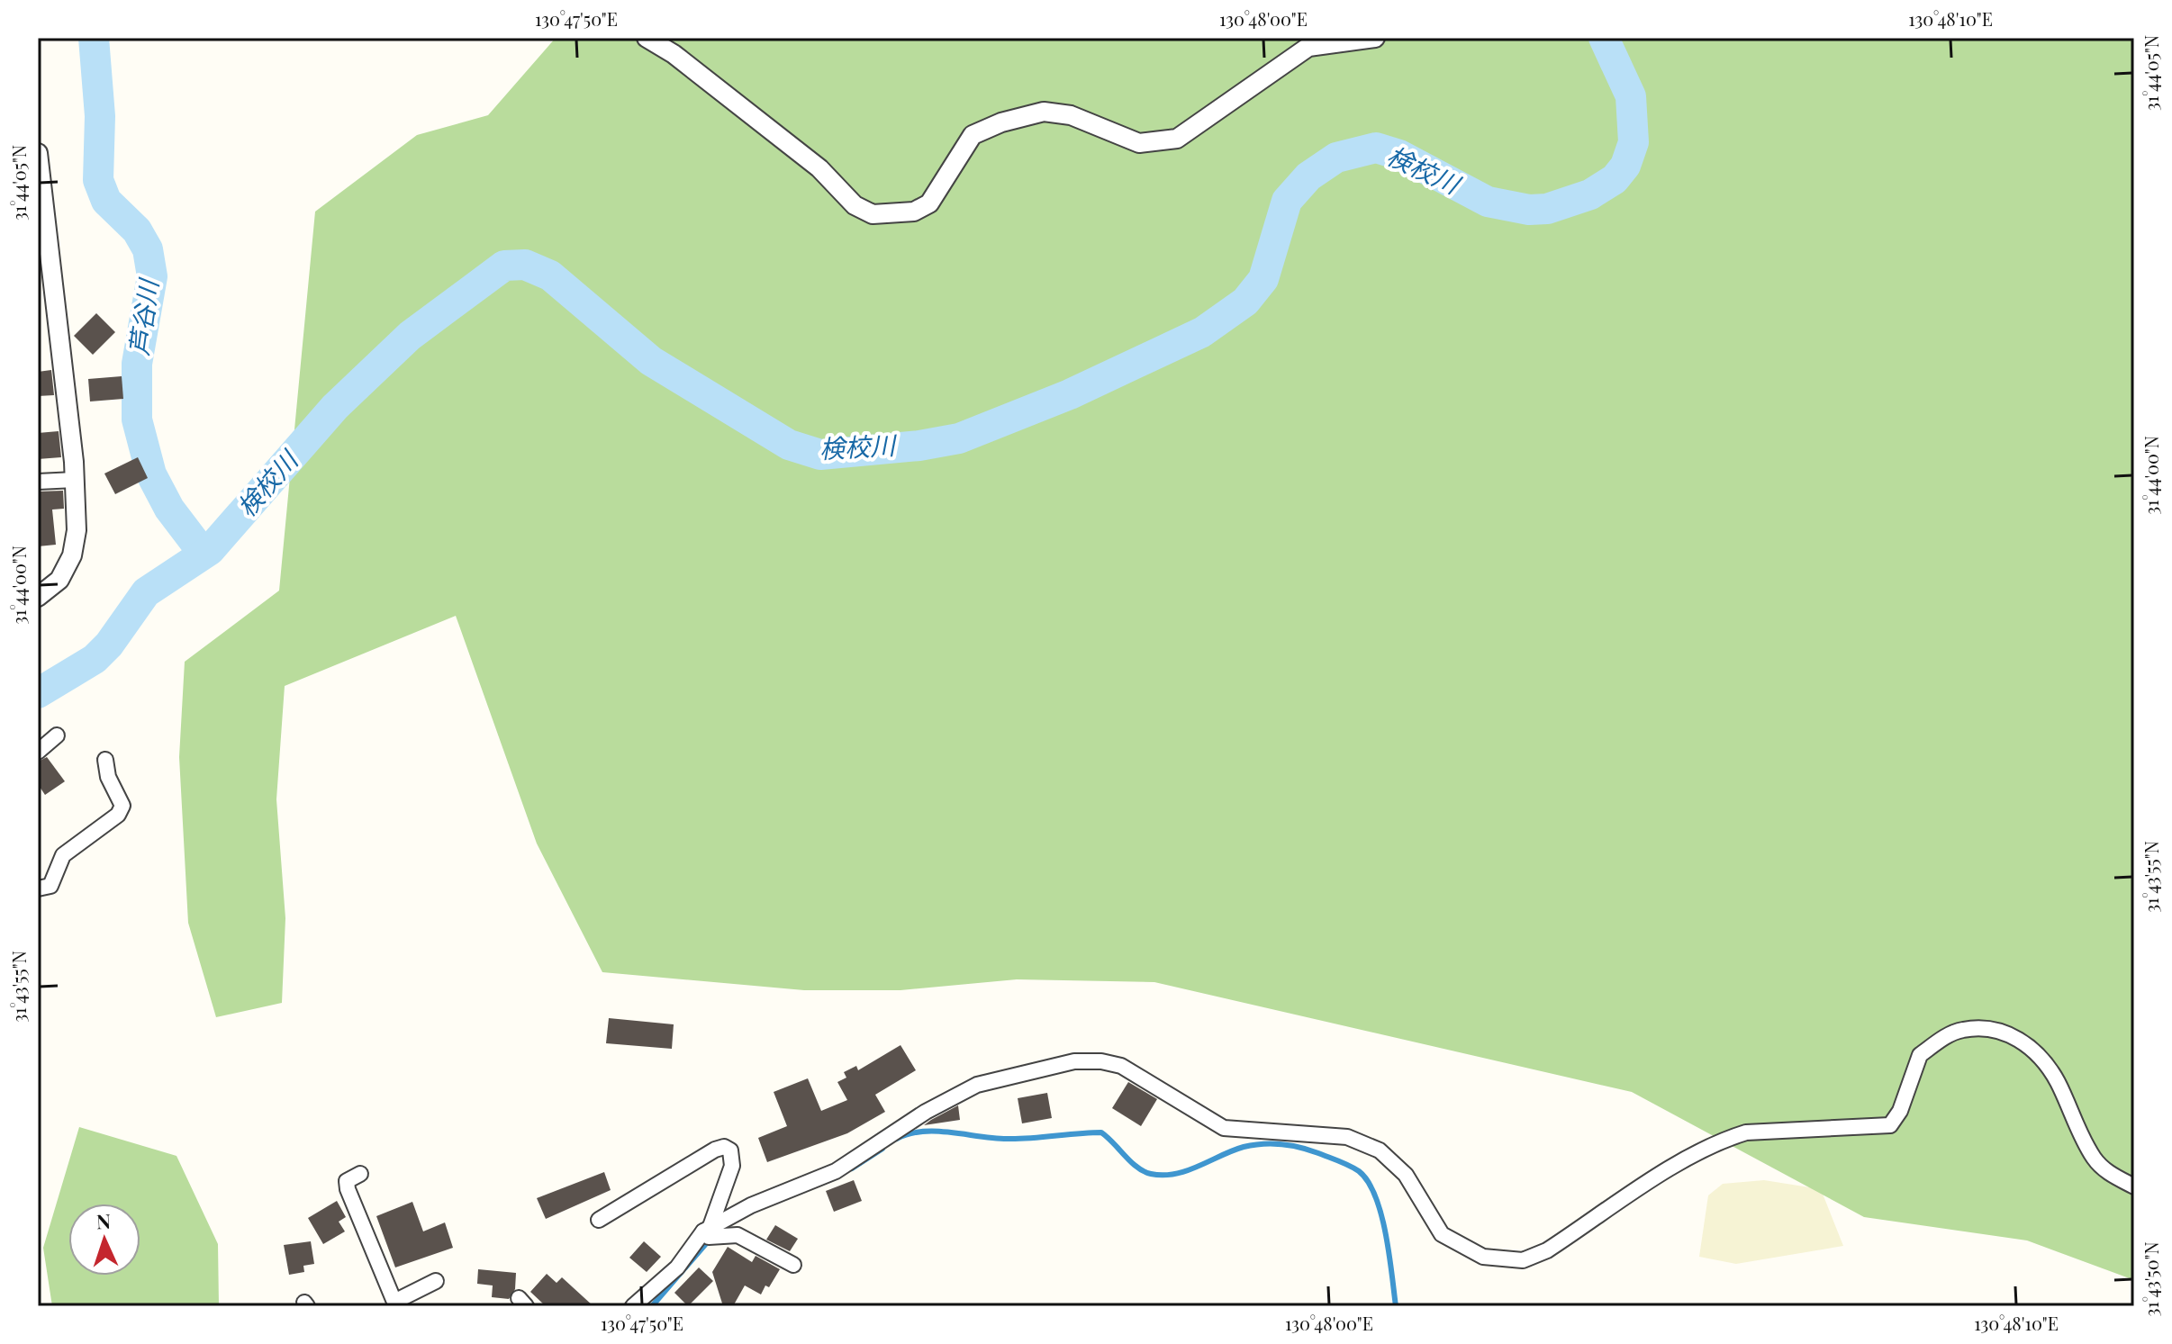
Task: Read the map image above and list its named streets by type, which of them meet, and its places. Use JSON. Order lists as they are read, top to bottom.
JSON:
{
  "water": ["検校川", "芦谷川"],
  "north": "top",
  "coordinates": [
    "130°47'50\"E",
    "130°48'00\"E",
    "130°48'10\"E",
    "31°44'05\"N",
    "31°44'00\"N",
    "31°43'55\"N",
    "31°43'50\"N"
  ]
}
